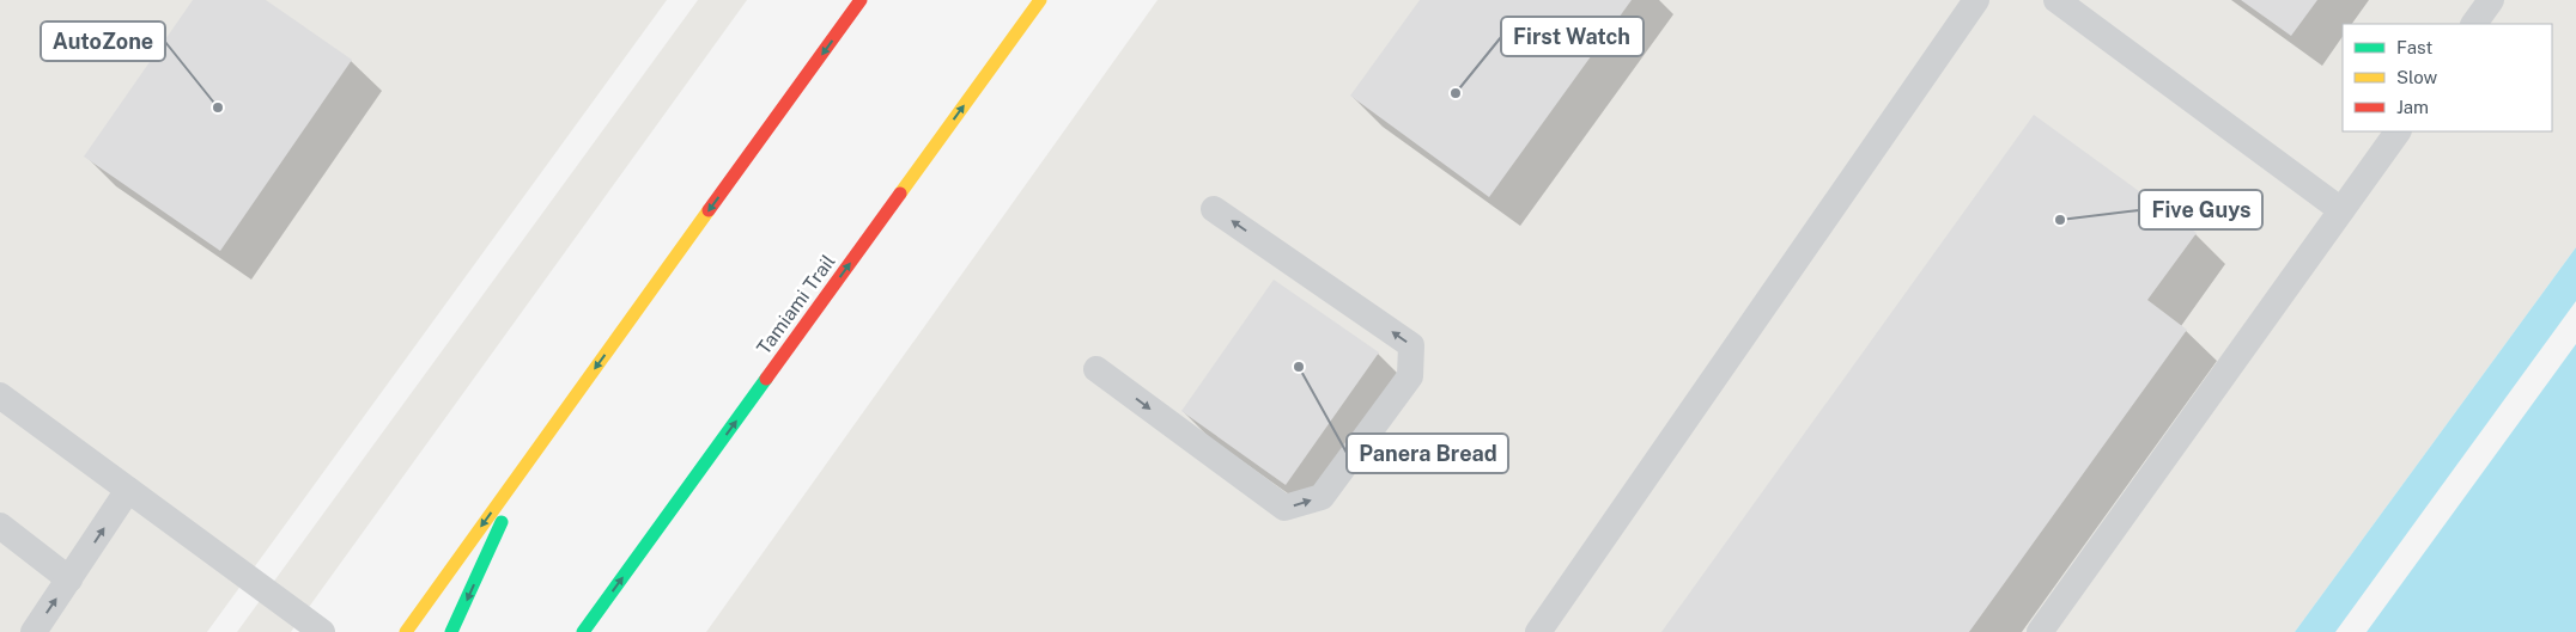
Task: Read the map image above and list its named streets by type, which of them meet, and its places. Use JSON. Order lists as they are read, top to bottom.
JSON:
{
  "streets": {
    "main road": ["Tamiami Trail"]
  },
  "one_way": ["Tamiami Trail"],
  "places": [
    "First Watch",
    "AutoZone",
    "Five Guys",
    "Panera Bread"
  ],
  "legend": ["Fast", "Slow", "Jam"]
}
